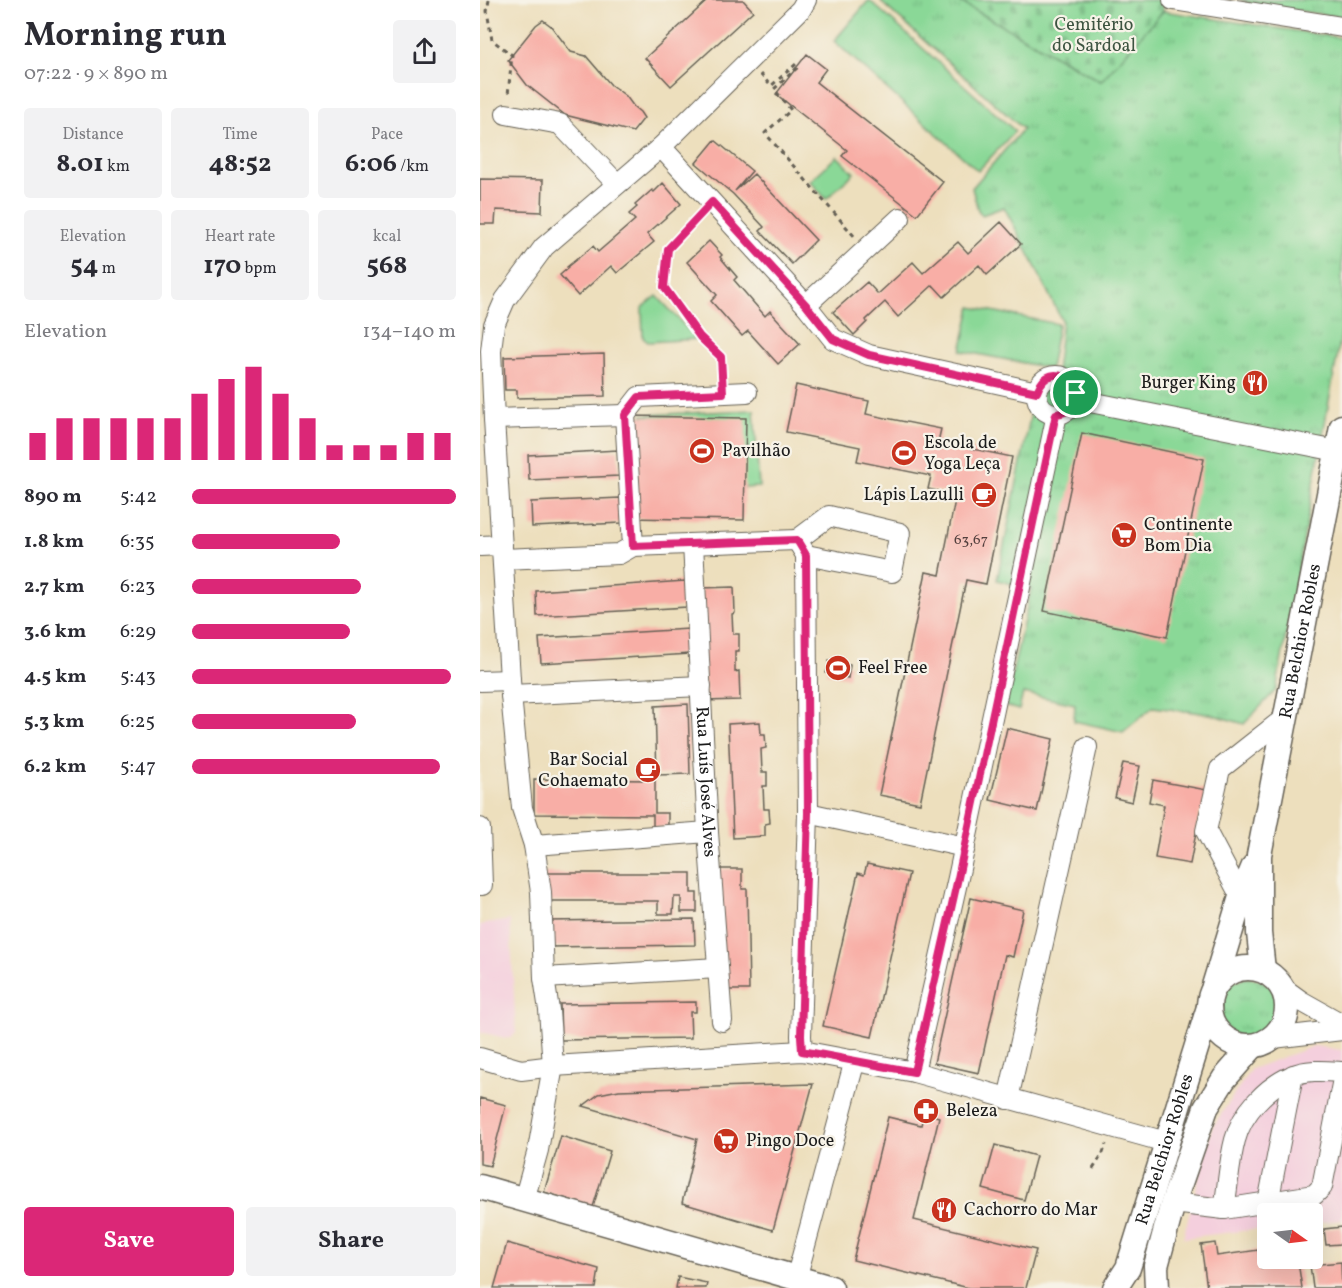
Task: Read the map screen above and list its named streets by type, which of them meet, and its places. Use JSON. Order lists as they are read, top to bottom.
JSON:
{
  "streets": {
    "main road": ["Rua Belchior Robles"],
    "street": ["Rua Luís José Alves"]
  },
  "parks": ["Cemitério do Sardoal"],
  "places": {
    "restaurant": ["Burger King", "Cachorro do Mar"],
    "sports": ["Pavilhão", "Escola de Yoga Leça", "Feel Free"],
    "cafe": ["Lápis Lazulli", "Bar Social Cohaemato"],
    "supermarket": ["Continente Bom Dia", "Pingo Doce"],
    "pharmacy": ["Beleza"]
  },
  "house_numbers": ["63,67"],
  "north": "right",
  "page": {
    "heading": ["Morning run", "07:22 · 9 × 890 m"],
    "stats": [
      ["Distance", "8.01 km"],
      ["Time", "48:52"],
      ["Pace", "6:06 /km"],
      ["Elevation", "54 m"],
      ["Heart rate", "170 bpm"],
      ["kcal", "568"]
    ],
    "chart": ["Elevation", "134–140 m"],
    "list": [
      {
        "name": "890 m",
        "note": "5:42"
      },
      {
        "name": "1.8 km",
        "note": "6:35"
      },
      {
        "name": "2.7 km",
        "note": "6:23"
      },
      {
        "name": "3.6 km",
        "note": "6:29"
      },
      {
        "name": "4.5 km",
        "note": "5:43"
      },
      {
        "name": "5.3 km",
        "note": "6:25"
      },
      {
        "name": "6.2 km",
        "note": "5:47"
      }
    ],
    "buttons": ["Save", "Share"]
  }
}
